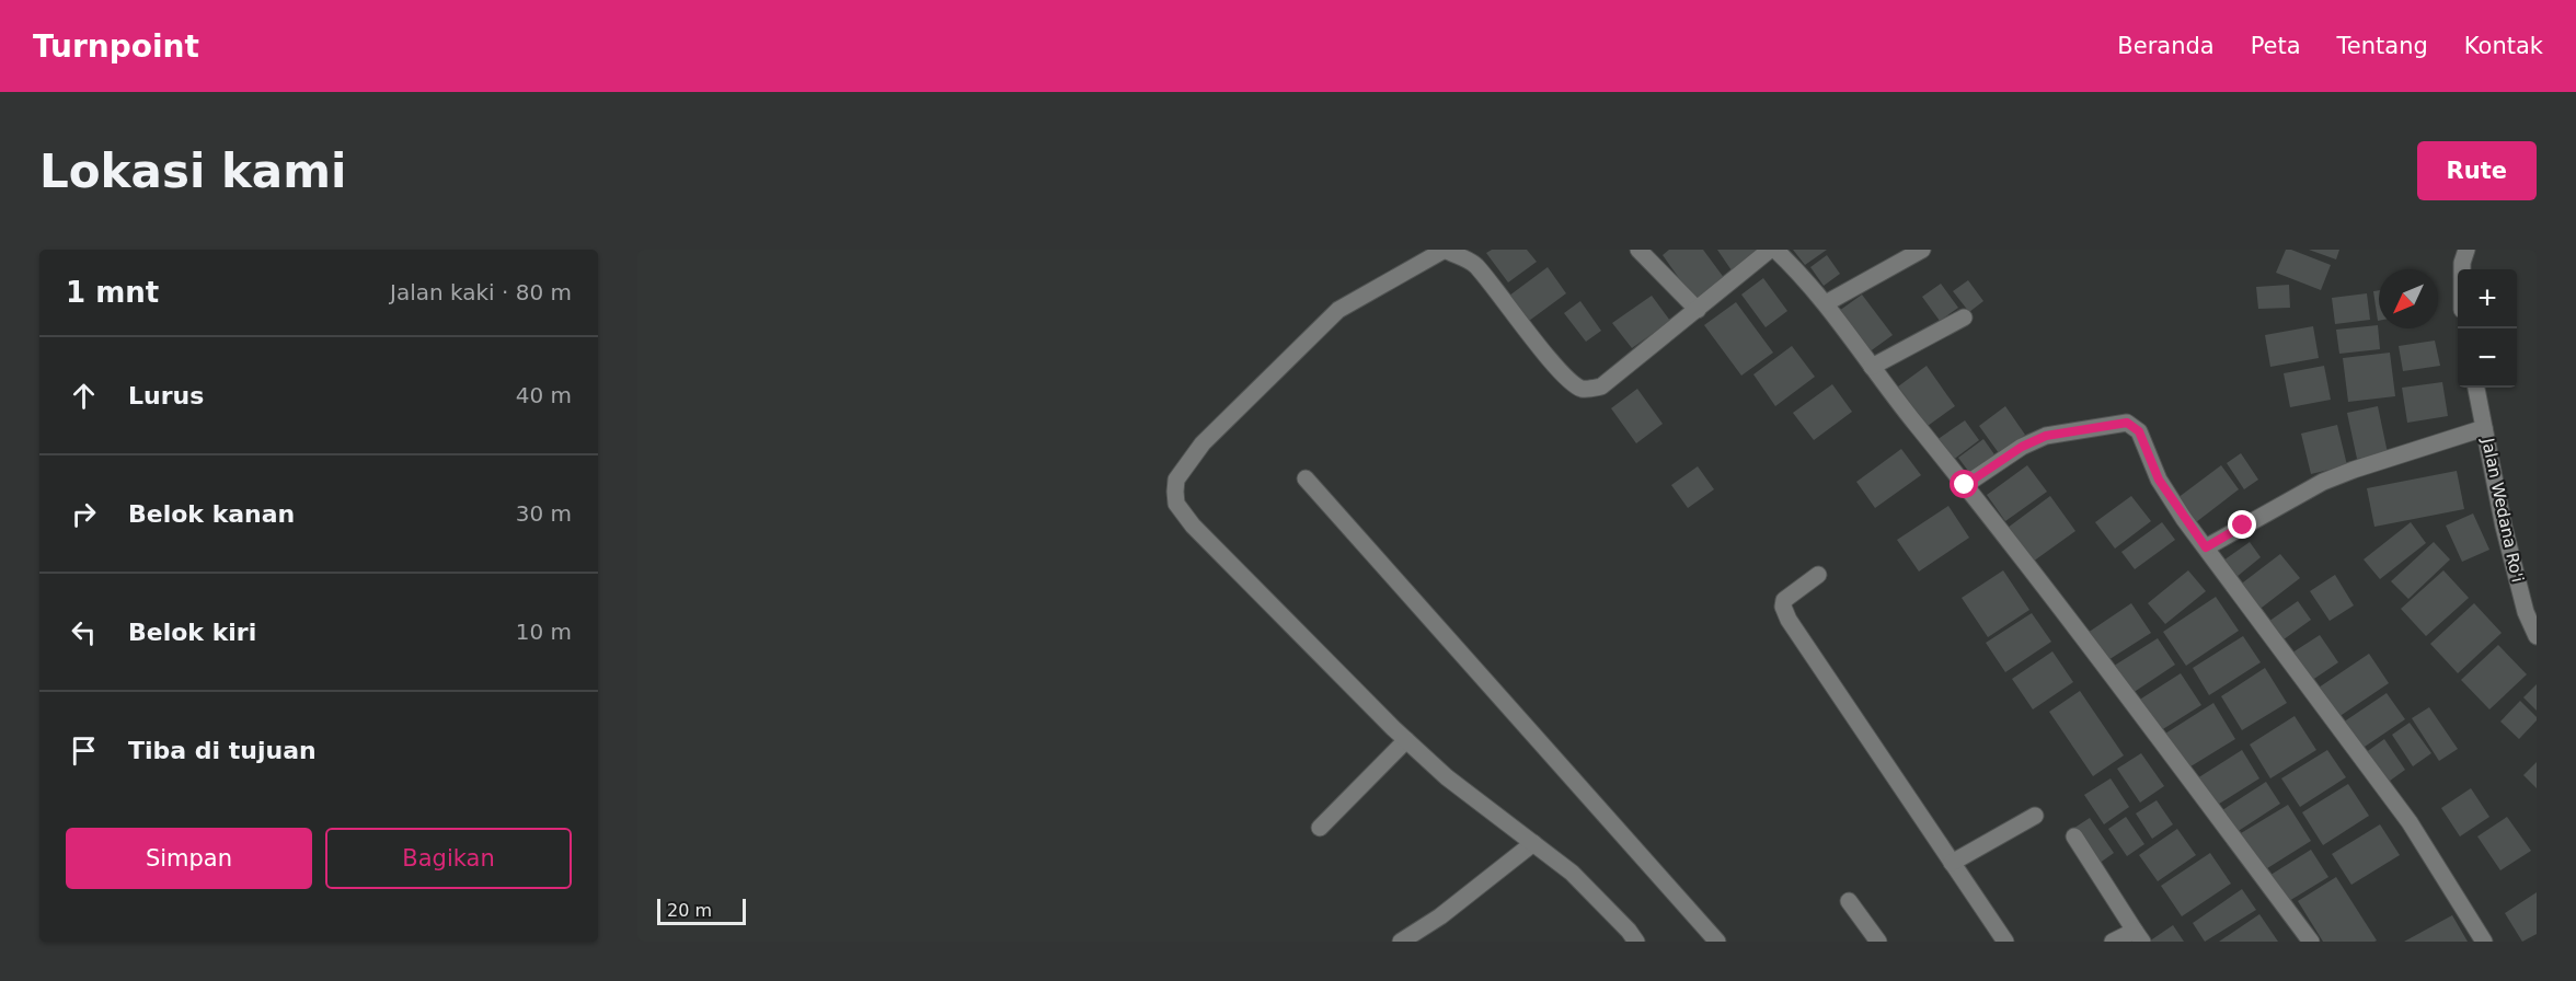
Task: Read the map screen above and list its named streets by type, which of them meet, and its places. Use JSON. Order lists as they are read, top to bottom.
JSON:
{
  "streets": {
    "street": ["Jalan Wedana Ro'i"]
  },
  "scale_bar": "20 m",
  "north": "bottom left",
  "page": {
    "header": "Turnpoint",
    "nav": [
      "Beranda",
      "Peta",
      "Tentang",
      "Kontak"
    ],
    "buttons": [
      "Rute",
      ["Simpan", "Bagikan"]
    ],
    "title": "Lokasi kami",
    "heading": ["1 mnt", "Jalan kaki · 80 m"],
    "map_buttons": ["+", "−"],
    "list": [
      ["Lurus", "40 m"],
      ["Belok kanan", "30 m"],
      ["Belok kiri", "10 m"],
      "Tiba di tujuan"
    ],
    "scale": "20 m"
  }
}
